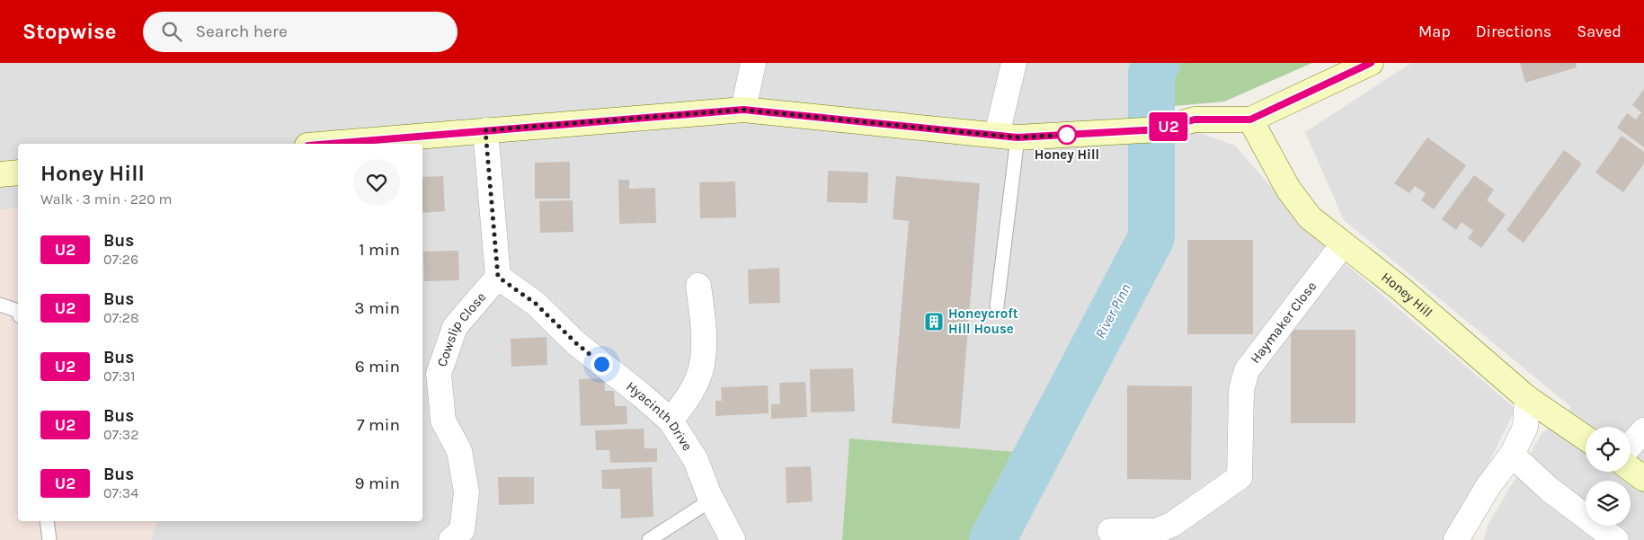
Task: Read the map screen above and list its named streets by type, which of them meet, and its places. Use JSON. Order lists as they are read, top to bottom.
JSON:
{
  "streets": {
    "street": [
      "Honey Hill",
      "Haymaker Close",
      "Cowslip Close",
      "Hyacinth Drive"
    ]
  },
  "crossings": [
    ["Honey Hill", "Haymaker Close"],
    ["Cowslip Close", "Hyacinth Drive"]
  ],
  "water": ["River Pinn"],
  "places": {
    "other": ["Honey Hill"],
    "building": ["Honeycroft Hill House"]
  },
  "lines": ["bus line U2"],
  "page": {
    "header": "Stopwise",
    "search": "Search here",
    "nav": ["Map", "Directions", "Saved"],
    "on_map": "U2",
    "heading": ["Honey Hill", "Walk · 3 min · 220 m"],
    "list": [
      {
        "mark": "U2",
        "name": "Bus",
        "note": "07:26",
        "value": "1 min"
      },
      {
        "mark": "U2",
        "name": "Bus",
        "note": "07:28",
        "value": "3 min"
      },
      {
        "mark": "U2",
        "name": "Bus",
        "note": "07:31",
        "value": "6 min"
      },
      {
        "mark": "U2",
        "name": "Bus",
        "note": "07:32",
        "value": "7 min"
      },
      {
        "mark": "U2",
        "name": "Bus",
        "note": "07:34",
        "value": "9 min"
      }
    ]
  }
}
